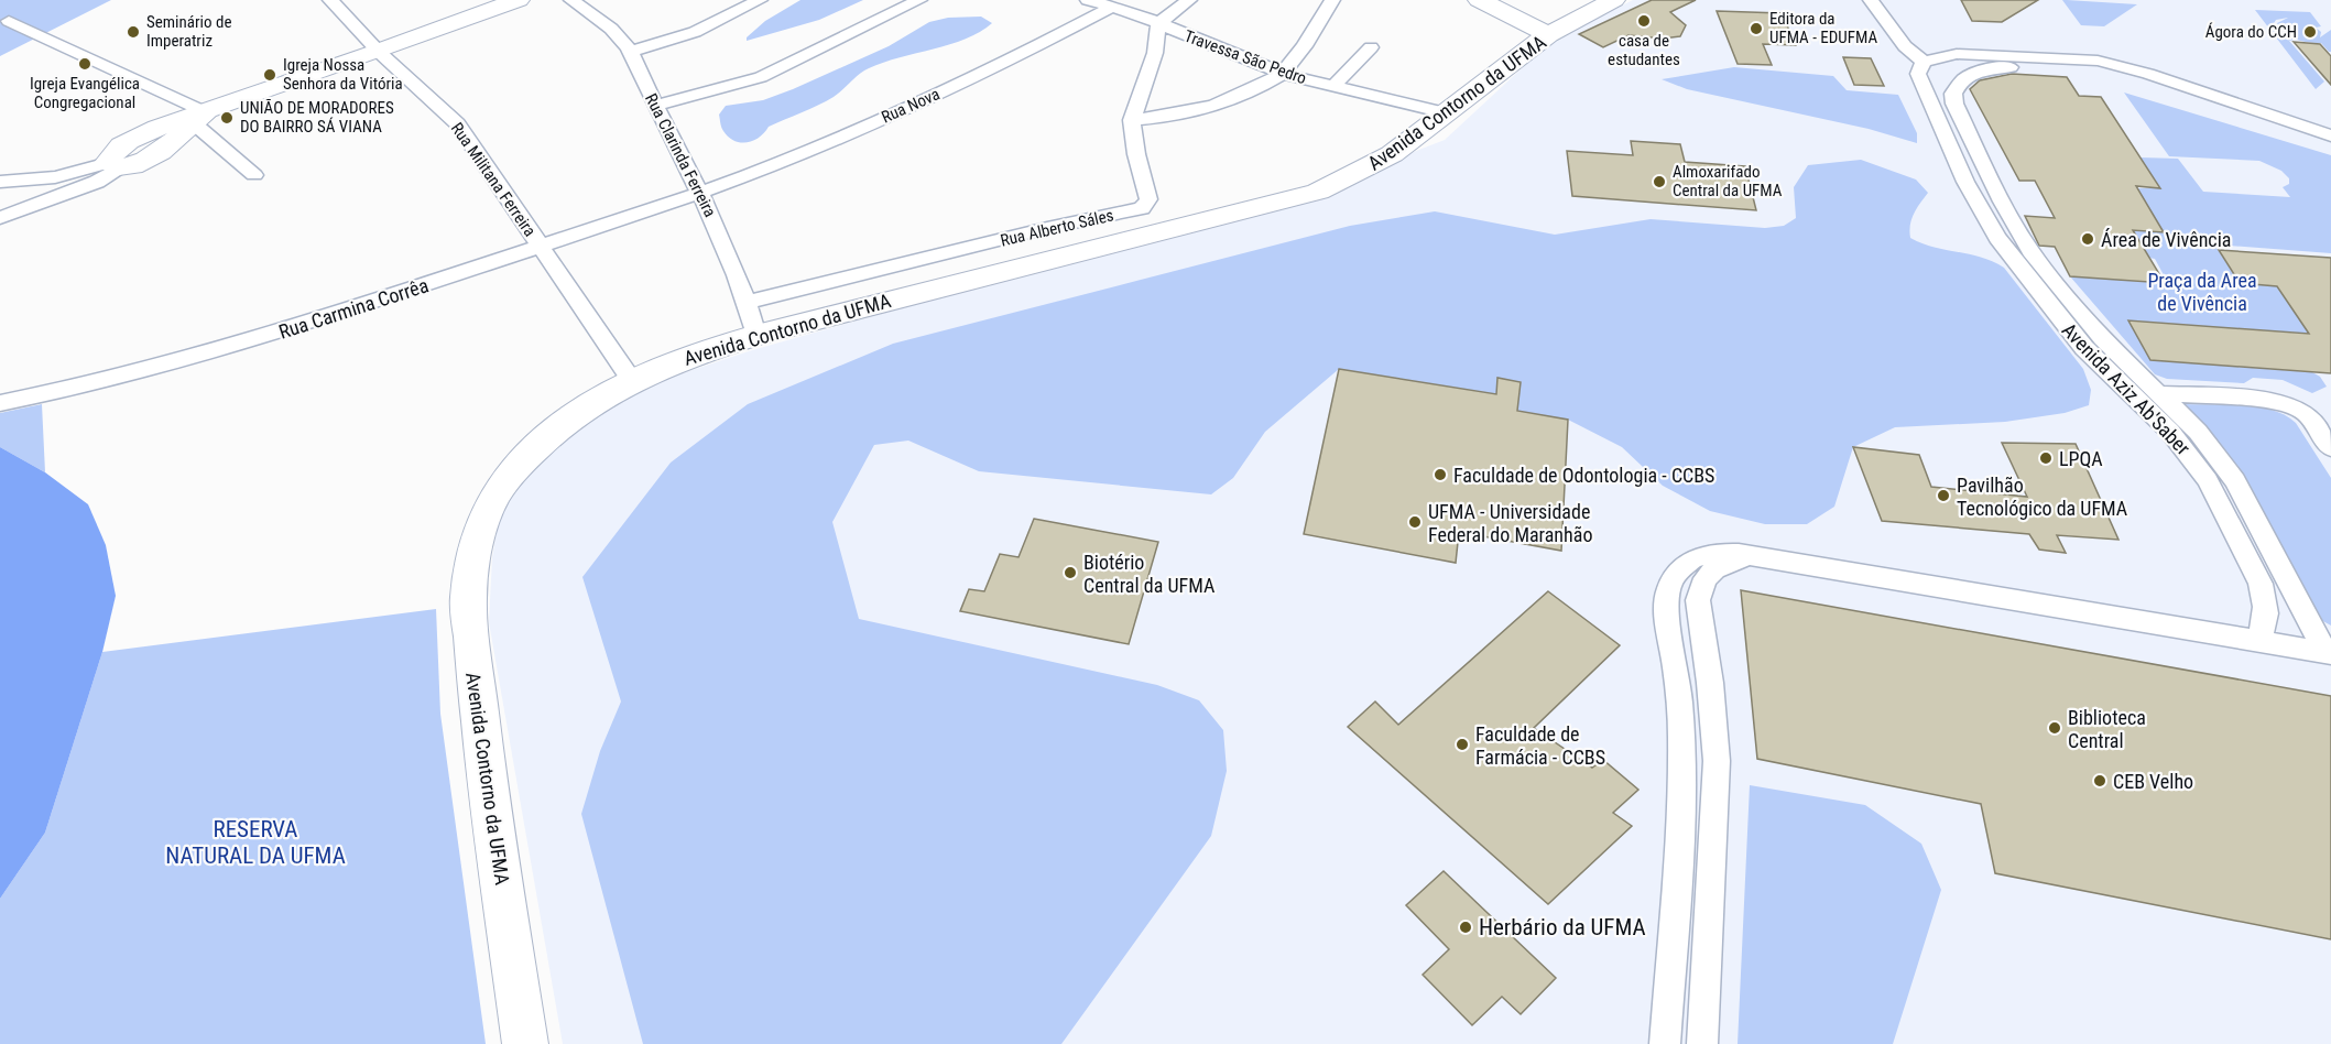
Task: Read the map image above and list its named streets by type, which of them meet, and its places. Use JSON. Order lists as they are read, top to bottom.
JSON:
{
  "streets": {
    "main road": ["Avenida Contorno da UFMA"],
    "street": [
      "Travessa São Pedro",
      "Rua Nova",
      "Rua Clarinda Ferreira",
      "Rua Militana Ferreira",
      "Rua Alberto Sáles",
      "Rua Carmina Corrêa",
      "Avenida Aziz Ab'Saber"
    ]
  },
  "crossings": [
    ["Travessa São Pedro", "Avenida Contorno da UFMA"],
    ["Travessa São Pedro", "Rua Nova"],
    ["Travessa São Pedro", "Rua Alberto Sáles"],
    ["Avenida Contorno da UFMA", "Rua Clarinda Ferreira"],
    ["Avenida Contorno da UFMA", "Rua Militana Ferreira"],
    ["Rua Nova", "Rua Clarinda Ferreira"],
    ["Rua Nova", "Rua Carmina Corrêa"],
    ["Rua Clarinda Ferreira", "Rua Alberto Sáles"],
    ["Rua Clarinda Ferreira", "Rua Carmina Corrêa"],
    ["Rua Militana Ferreira", "Rua Carmina Corrêa"]
  ],
  "parks": ["Praça da Area de Vivência", "RESERVA NATURAL DA UFMA"],
  "places": [
    "casa de estudantes",
    "Editora da UFMA - EDUFMA",
    "Seminário de Imperatriz",
    "Ágora do CCH",
    "Igreja Evangélica Congregacional",
    "Igreja Nossa Senhora da Vitória",
    "UNIÃO DE MORADORES DO BAIRRO SÁ VIANA",
    "Almoxarifado Central da UFMA",
    "Área de Vivência",
    "LPQA",
    "Faculdade de Odontologia - CCBS",
    "Pavilhão Tecnológico da UFMA",
    "UFMA - Universidade Federal do Maranhão",
    "Biotério Central da UFMA",
    "Biblioteca Central",
    "Faculdade de Farmácia - CCBS",
    "CEB Velho",
    "Herbário da UFMA"
  ]
}
